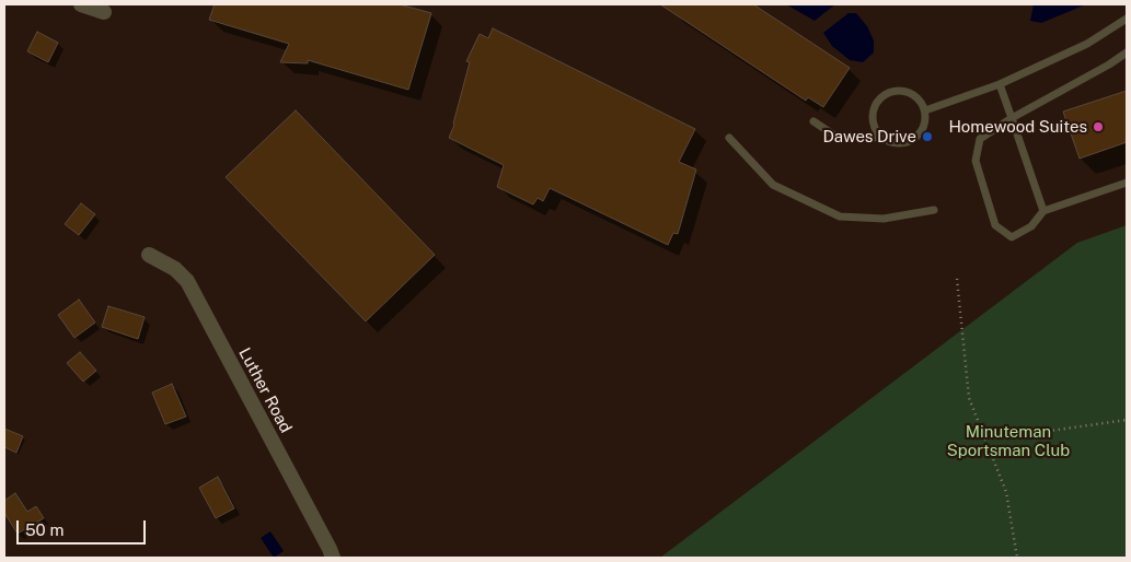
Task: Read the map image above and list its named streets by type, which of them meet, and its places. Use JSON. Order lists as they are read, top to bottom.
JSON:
{
  "streets": {
    "street": ["Luther Road"]
  },
  "parks": ["Minuteman Sportsman Club"],
  "places": ["Homewood Suites", "Dawes Drive"],
  "scale_bar": "50 m"
}
